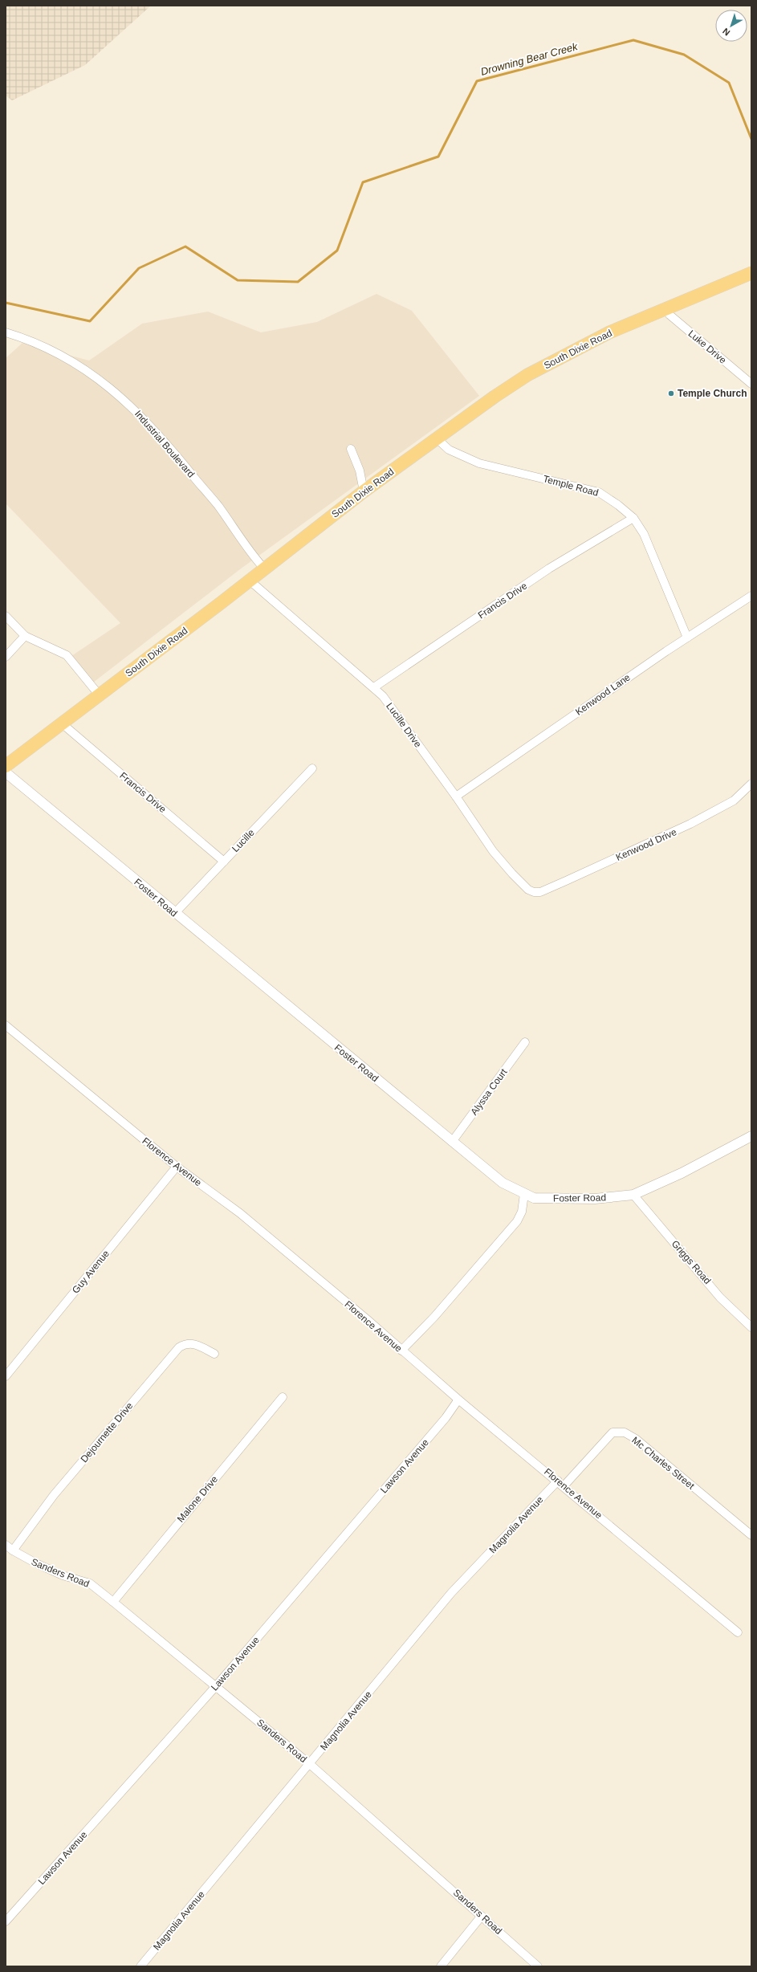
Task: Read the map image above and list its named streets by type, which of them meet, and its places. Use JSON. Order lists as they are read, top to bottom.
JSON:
{
  "streets": {
    "main road": ["South Dixie Road"],
    "street": [
      "Luke Drive",
      "Industrial Boulevard",
      "Temple Road",
      "Francis Drive",
      "Kenwood Lane",
      "Lucille Drive",
      "Lucille",
      "Kenwood Drive",
      "Foster Road",
      "Alyssa Court",
      "Florence Avenue",
      "Griggs Road",
      "Guy Avenue",
      "Dejournette Drive",
      "Mc Charles Street",
      "Lawson Avenue",
      "Malone Drive",
      "Magnolia Avenue",
      "Sanders Road"
    ]
  },
  "crossings": [
    ["Luke Drive", "South Dixie Road"],
    ["South Dixie Road", "Industrial Boulevard"],
    ["South Dixie Road", "Temple Road"],
    ["South Dixie Road", "Francis Drive"],
    ["South Dixie Road", "Lucille Drive"],
    ["Temple Road", "Francis Drive"],
    ["Temple Road", "Kenwood Lane"],
    ["Francis Drive", "Lucille Drive"],
    ["Francis Drive", "Lucille"],
    ["Kenwood Lane", "Lucille Drive"],
    ["Lucille Drive", "Kenwood Drive"],
    ["Lucille", "Foster Road"],
    ["Foster Road", "Alyssa Court"],
    ["Foster Road", "Griggs Road"],
    ["Florence Avenue", "Guy Avenue"],
    ["Florence Avenue", "Mc Charles Street"],
    ["Florence Avenue", "Lawson Avenue"],
    ["Florence Avenue", "Magnolia Avenue"],
    ["Dejournette Drive", "Sanders Road"],
    ["Mc Charles Street", "Magnolia Avenue"],
    ["Lawson Avenue", "Sanders Road"],
    ["Malone Drive", "Sanders Road"],
    ["Magnolia Avenue", "Sanders Road"]
  ],
  "water": ["Drowning Bear Creek"],
  "places": ["Temple Church"],
  "north": "bottom left"
}
